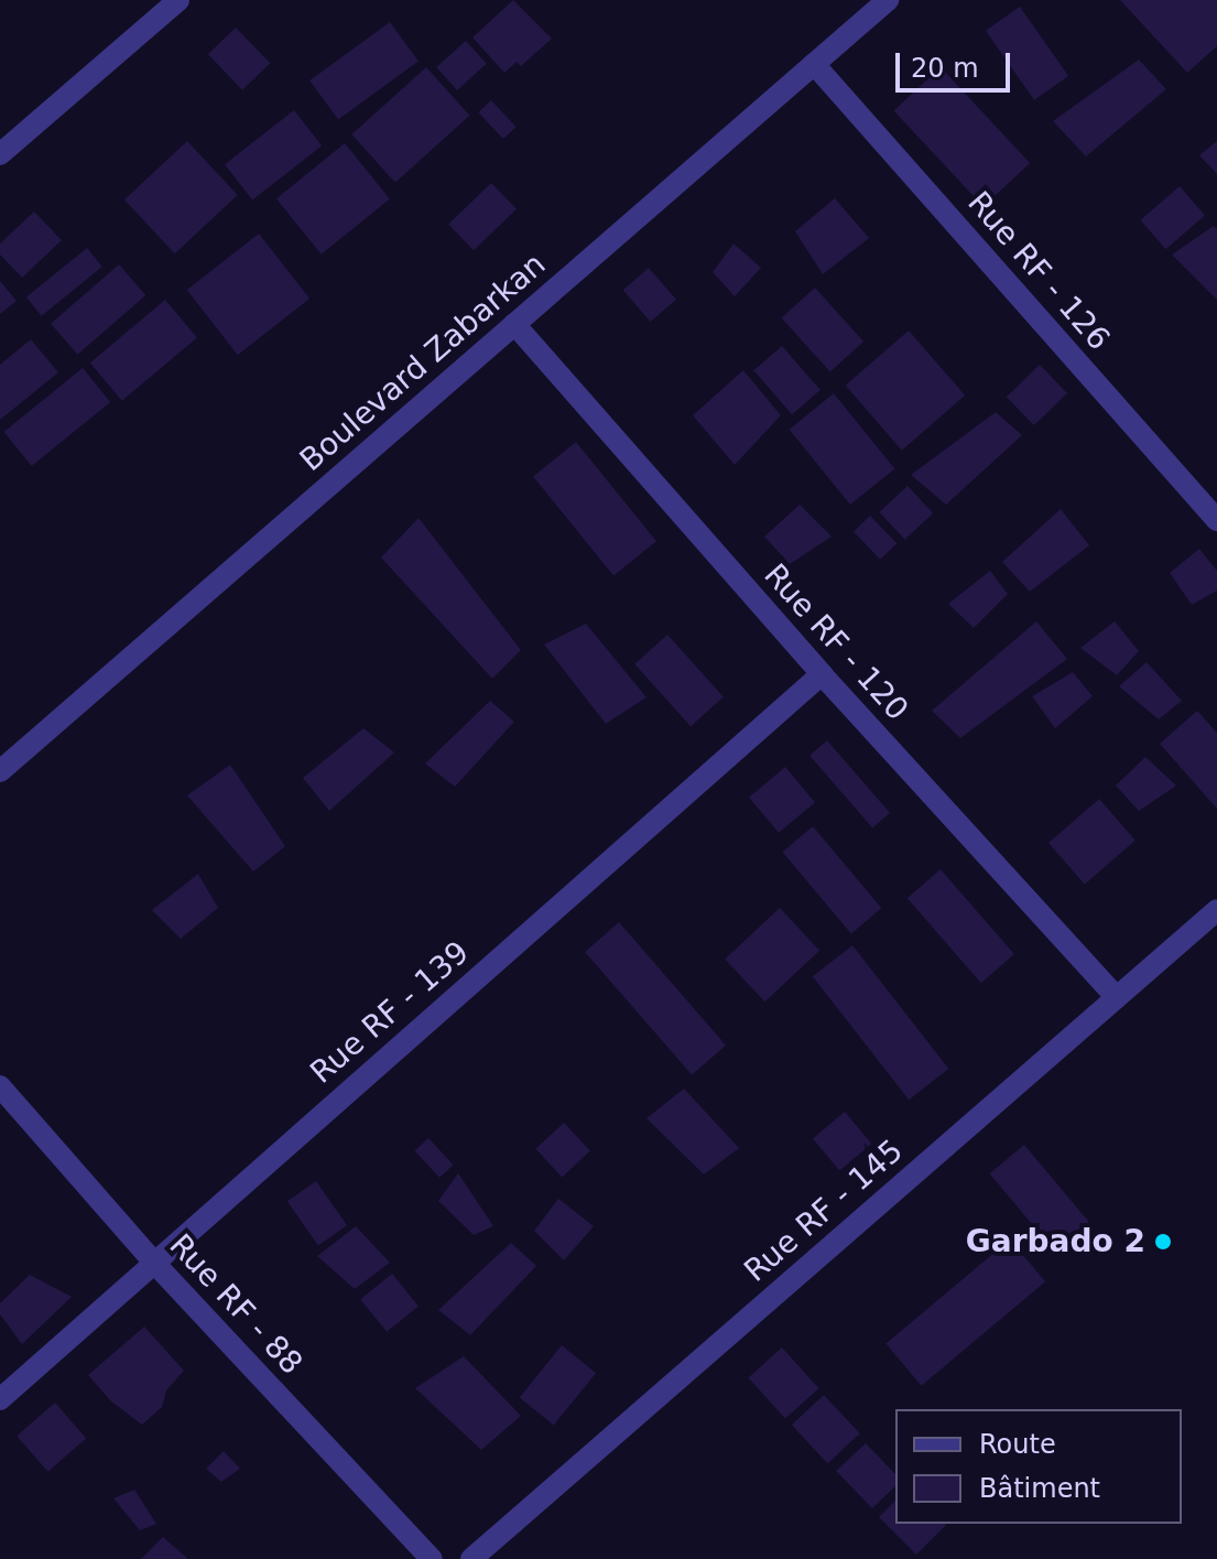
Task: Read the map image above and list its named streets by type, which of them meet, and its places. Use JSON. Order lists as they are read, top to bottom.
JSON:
{
  "streets": {
    "street": [
      "Rue RF - 126",
      "Boulevard Zabarkan",
      "Rue RF - 120",
      "Rue RF - 139",
      "Rue RF - 145",
      "Rue RF - 88"
    ]
  },
  "crossings": [
    ["Rue RF - 126", "Boulevard Zabarkan"],
    ["Boulevard Zabarkan", "Rue RF - 120"],
    ["Rue RF - 120", "Rue RF - 139"],
    ["Rue RF - 120", "Rue RF - 145"],
    ["Rue RF - 139", "Rue RF - 88"]
  ],
  "places": ["Garbado 2"],
  "legend": ["Route", "Bâtiment"],
  "scale_bar": "20 m"
}
